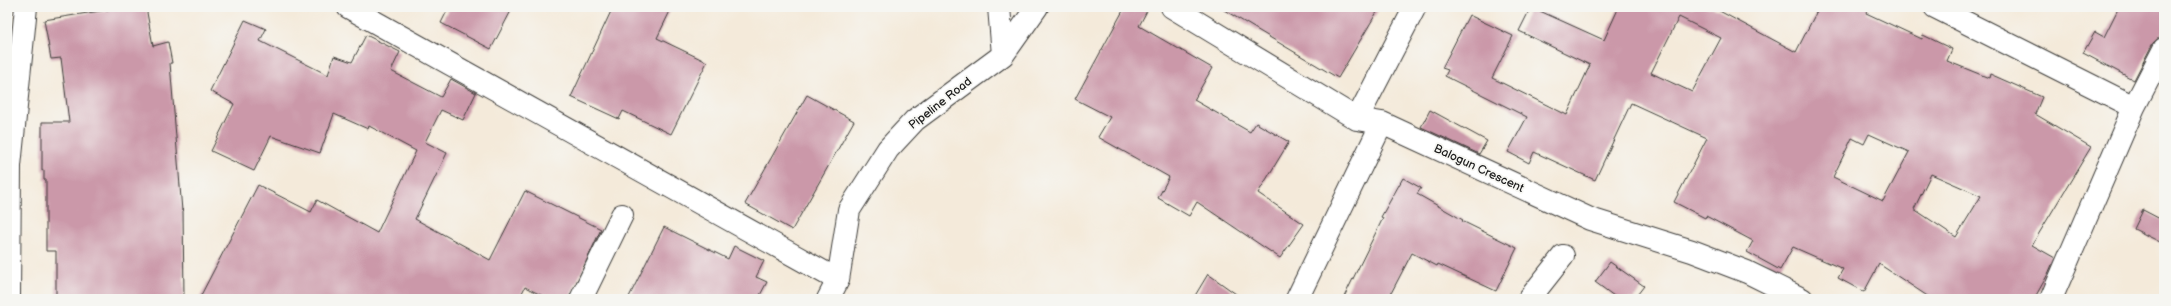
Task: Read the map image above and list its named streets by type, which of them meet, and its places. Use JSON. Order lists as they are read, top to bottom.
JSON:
{
  "streets": {
    "street": ["Pipeline Road", "Balogun Crescent"]
  }
}
